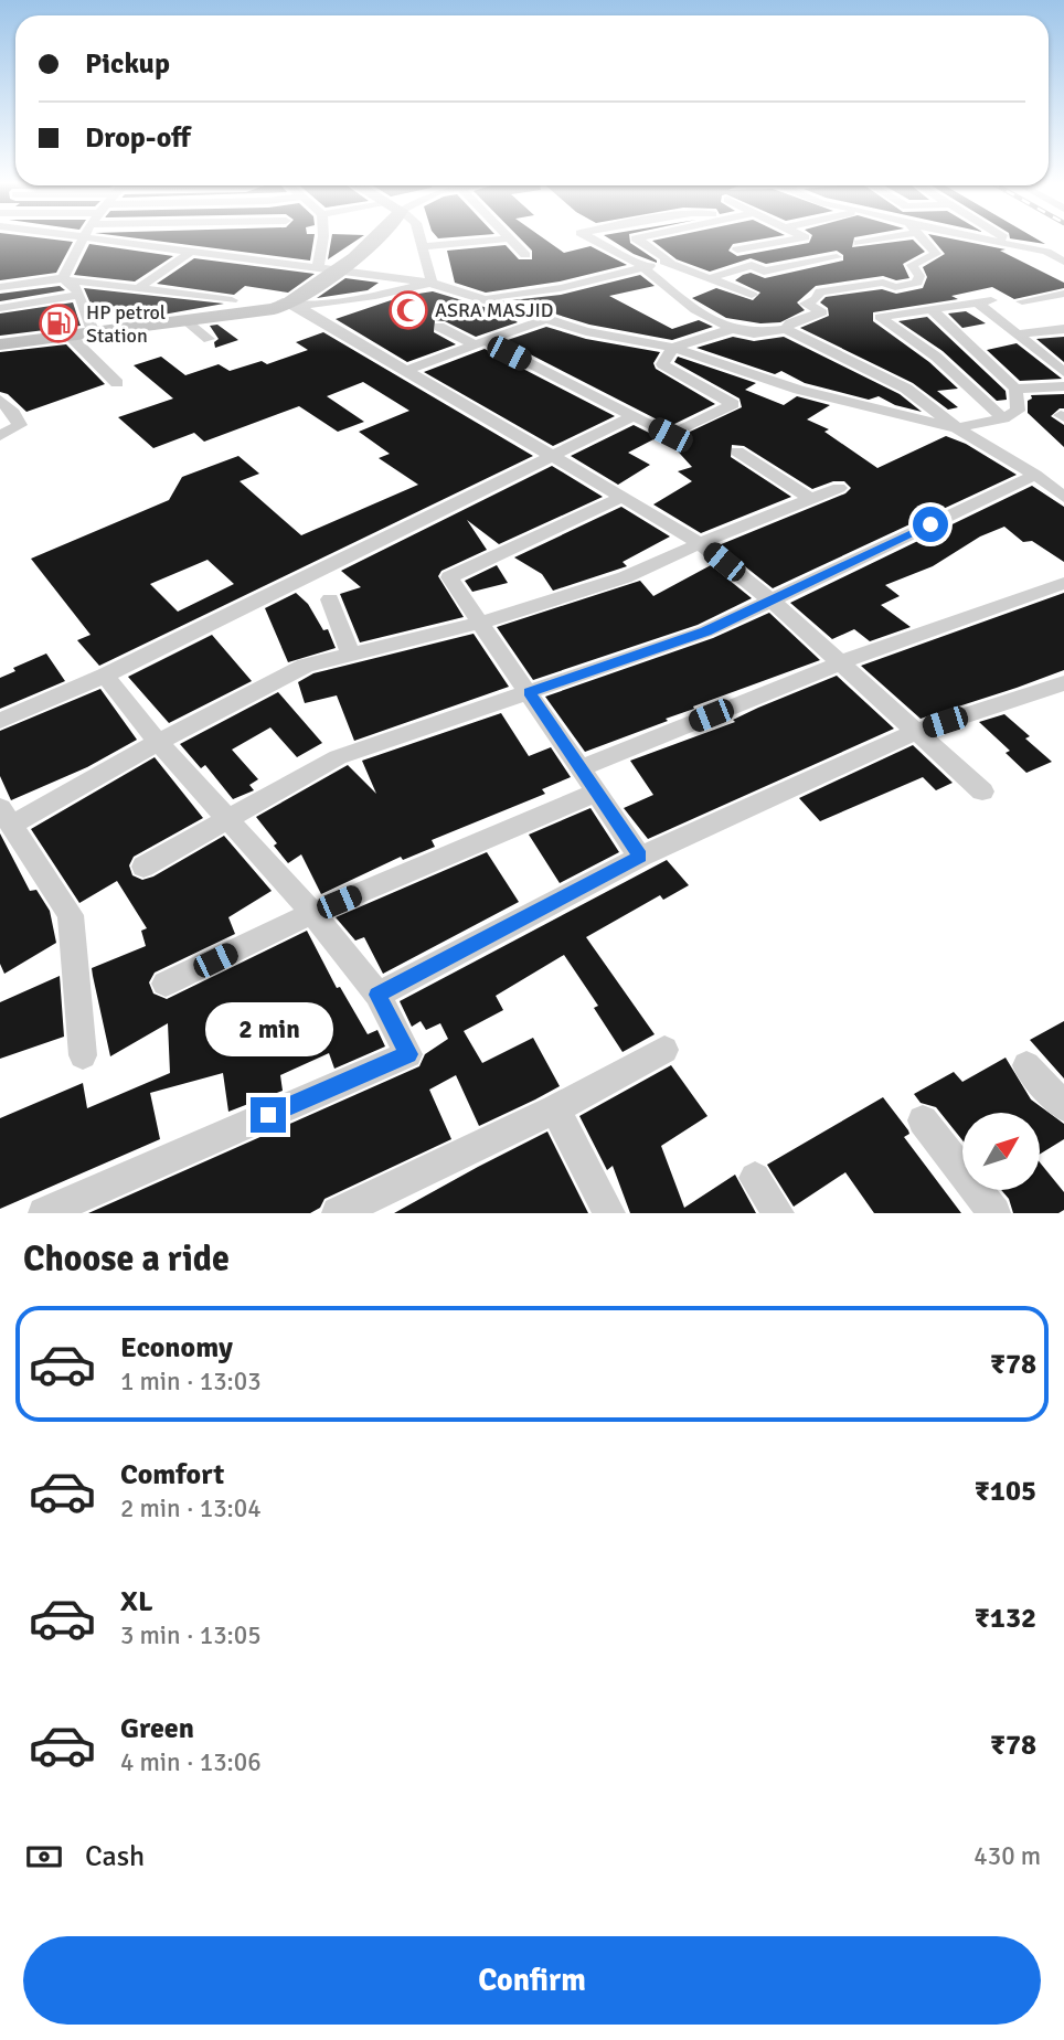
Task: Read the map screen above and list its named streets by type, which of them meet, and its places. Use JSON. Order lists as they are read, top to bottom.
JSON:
{
  "places": {
    "mosque": ["ASRA MASJID"],
    "fuel station": ["HP petrol Station"]
  },
  "north": "top right",
  "page": {
    "banner": ["Pickup", "Drop-off"],
    "bubble": "2 min",
    "heading": "Choose a ride",
    "list": [
      {
        "name": "Economy",
        "note": "1 min · 13:03",
        "value": "₹78"
      },
      {
        "name": "Comfort",
        "note": "2 min · 13:04",
        "value": "₹105"
      },
      {
        "name": "XL",
        "note": "3 min · 13:05",
        "value": "₹132"
      },
      {
        "name": "Green",
        "note": "4 min · 13:06",
        "value": "₹78"
      }
    ],
    "pay": ["Cash", "430 m"],
    "buttons": "Confirm"
  }
}
